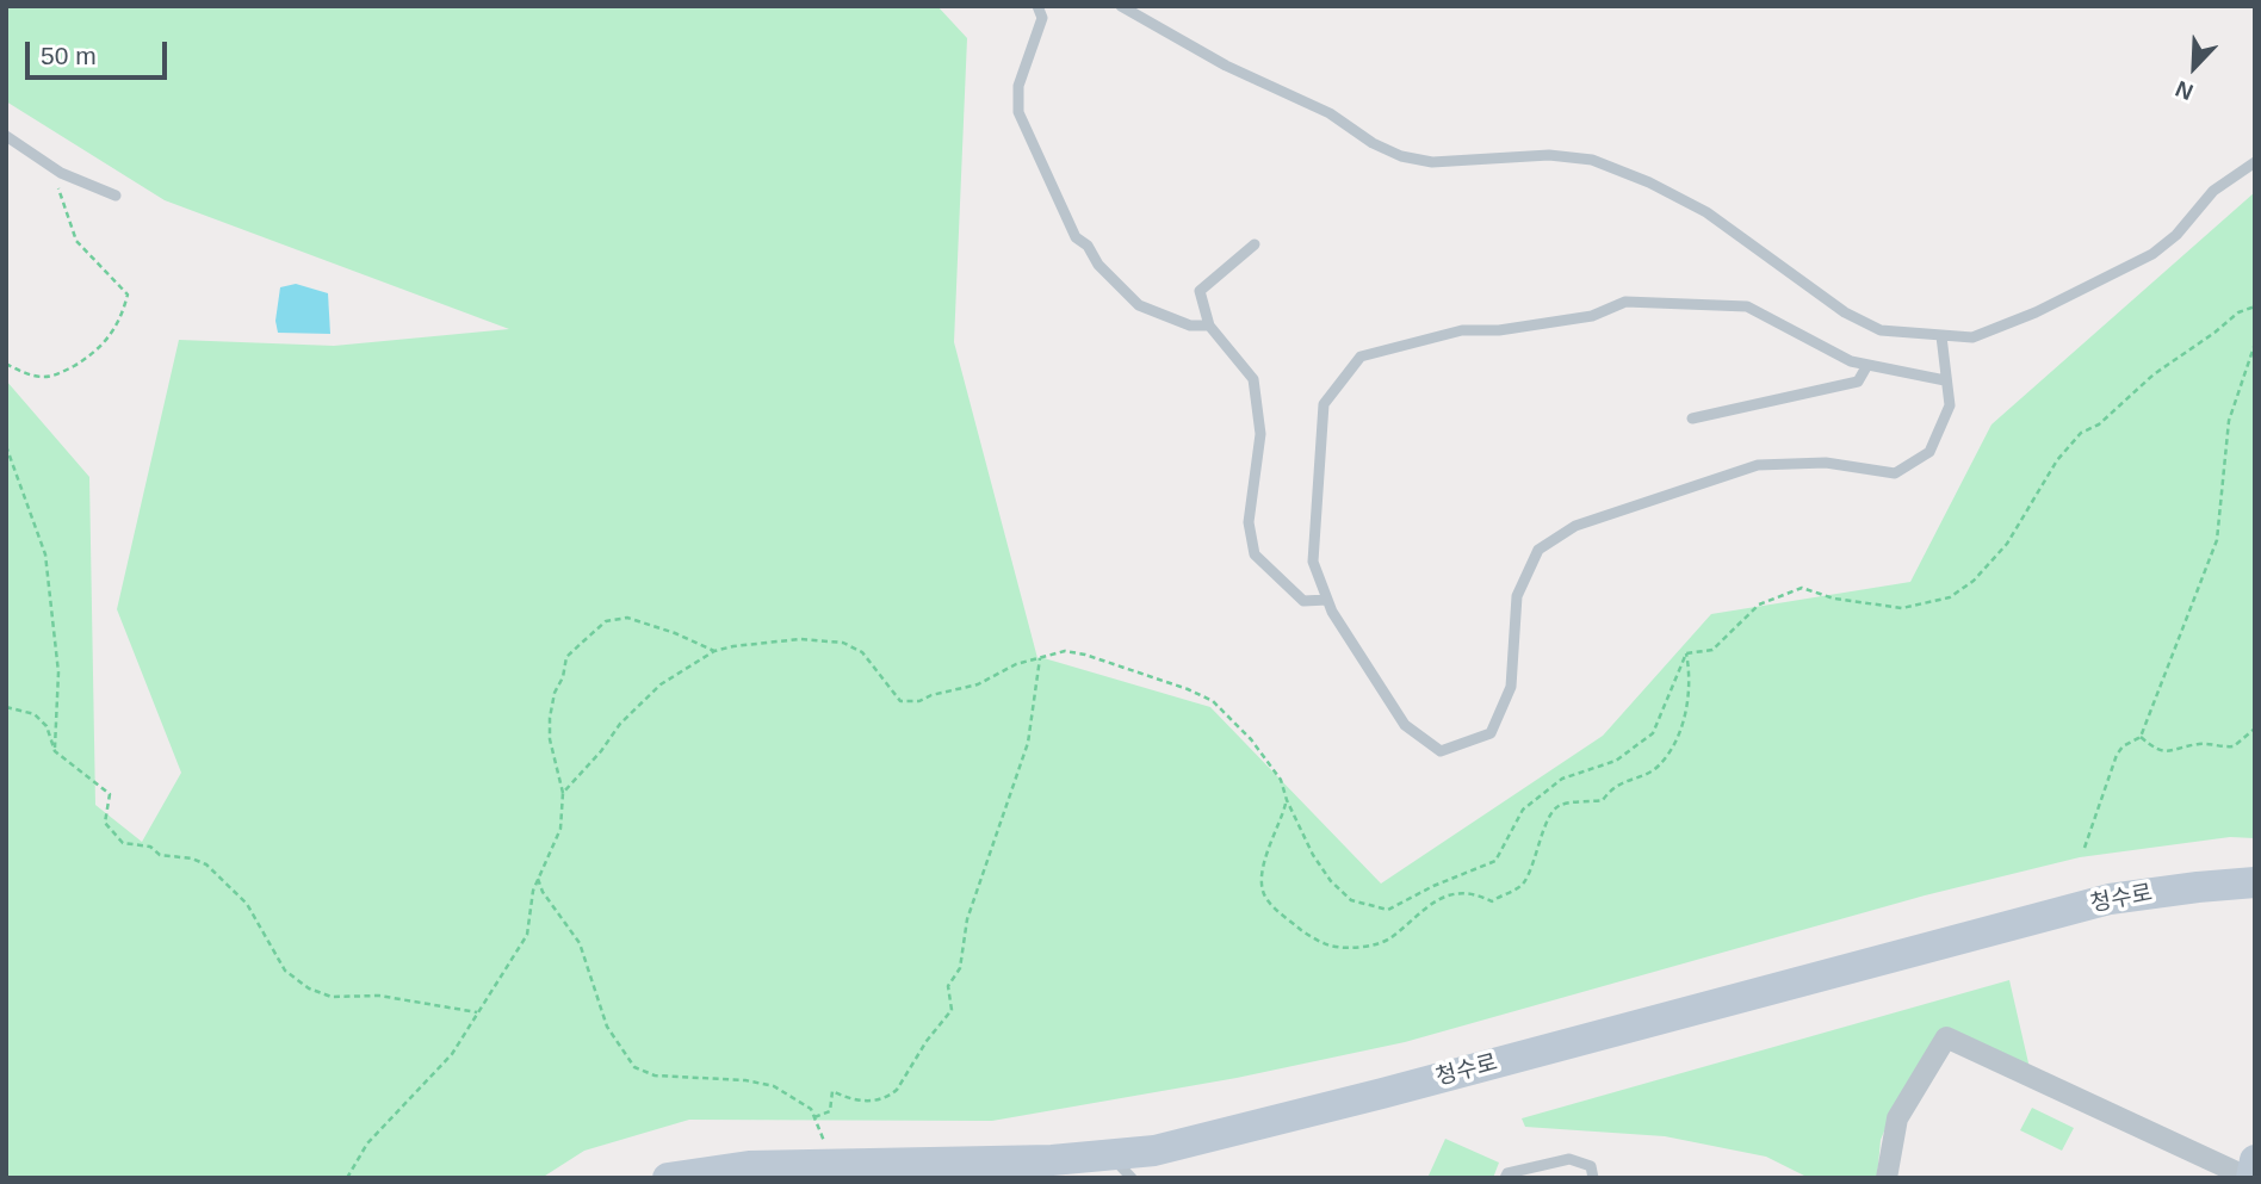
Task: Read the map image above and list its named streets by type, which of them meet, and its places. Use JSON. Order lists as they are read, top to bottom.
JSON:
{
  "streets": {
    "main road": ["청수로"]
  },
  "scale_bar": "50 m",
  "north": "bottom left"
}
